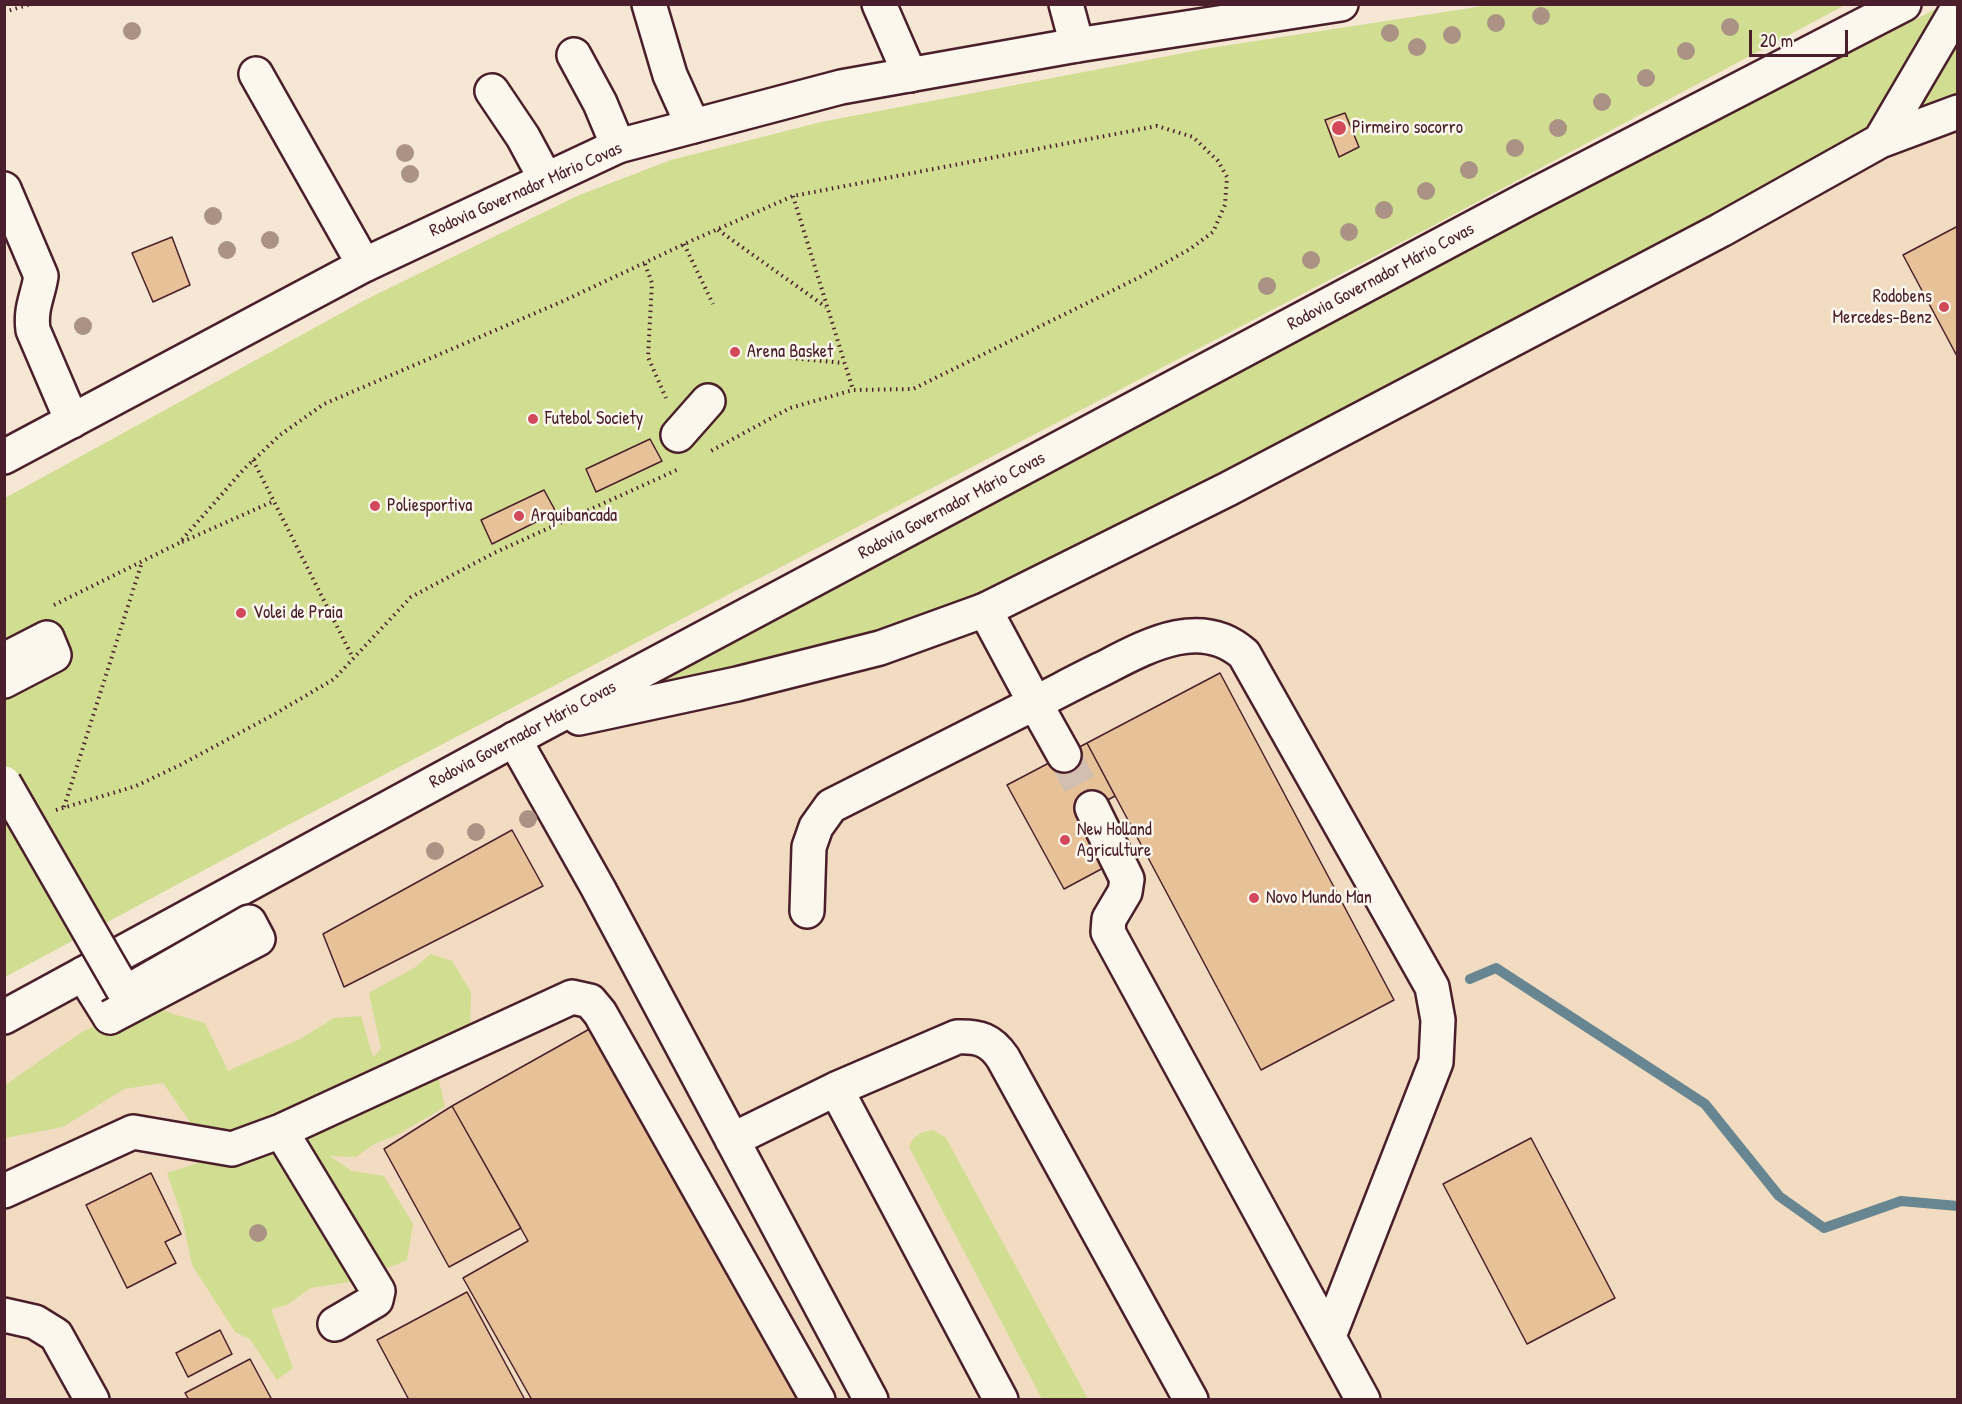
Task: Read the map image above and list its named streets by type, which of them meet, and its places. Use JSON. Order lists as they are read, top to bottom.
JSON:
{
  "streets": {
    "main road": ["Rodovia Governador Mário Covas"]
  },
  "places": [
    "Pirmeiro socorro",
    "Rodobens Mercedes-Benz",
    "Arena Basket",
    "Futebol Society",
    "Poliesportiva",
    "Arquibancada",
    "Volei de Praia",
    "New Holland Agriculture",
    "Novo Mundo Man"
  ],
  "scale_bar": "20 m"
}
